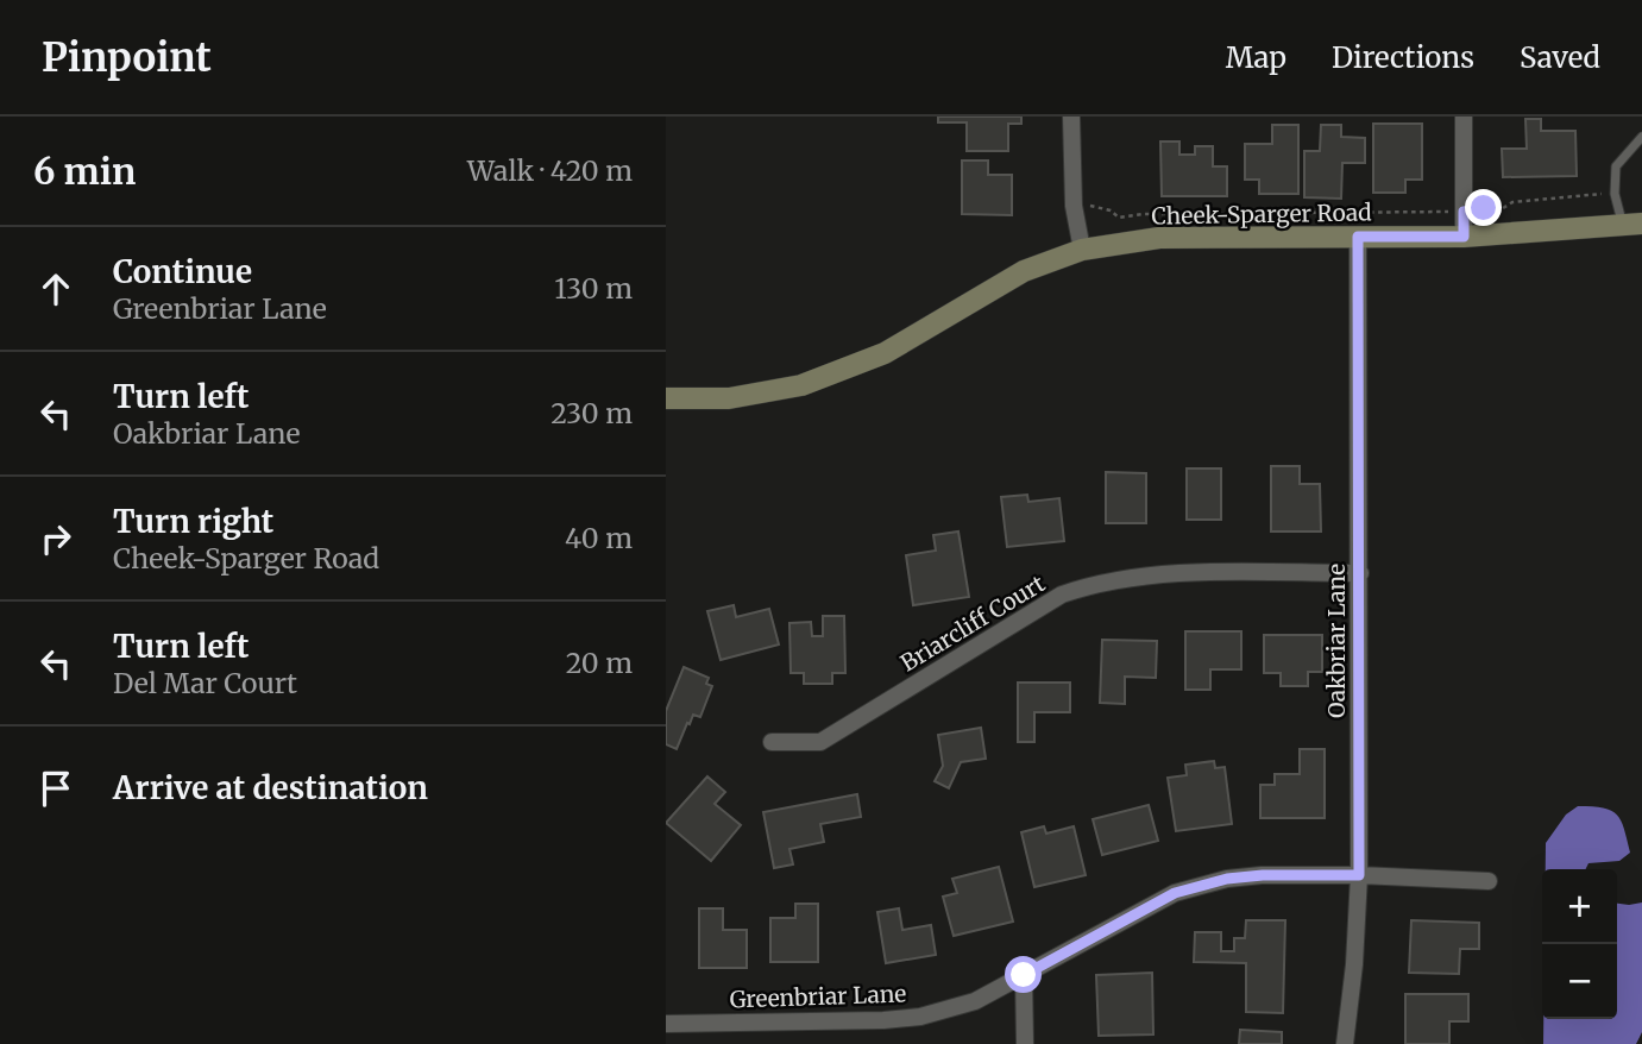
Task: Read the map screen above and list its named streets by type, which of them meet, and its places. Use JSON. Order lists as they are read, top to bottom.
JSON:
{
  "streets": {
    "main road": ["Cheek-Sparger Road"],
    "street": ["Briarcliff Court", "Oakbriar Lane", "Greenbriar Lane"]
  },
  "crossings": [
    ["Cheek-Sparger Road", "Oakbriar Lane"],
    ["Briarcliff Court", "Oakbriar Lane"],
    ["Oakbriar Lane", "Greenbriar Lane"]
  ],
  "page": {
    "header": "Pinpoint",
    "nav": ["Map", "Directions", "Saved"],
    "heading": ["6 min", "Walk · 420 m"],
    "list": [
      ["Continue", "Greenbriar Lane", "130 m"],
      ["Turn left", "Oakbriar Lane", "230 m"],
      ["Turn right", "Cheek-Sparger Road", "40 m"],
      ["Turn left", "Del Mar Court", "20 m"],
      "Arrive at destination"
    ],
    "map_buttons": ["+", "−"]
  }
}
